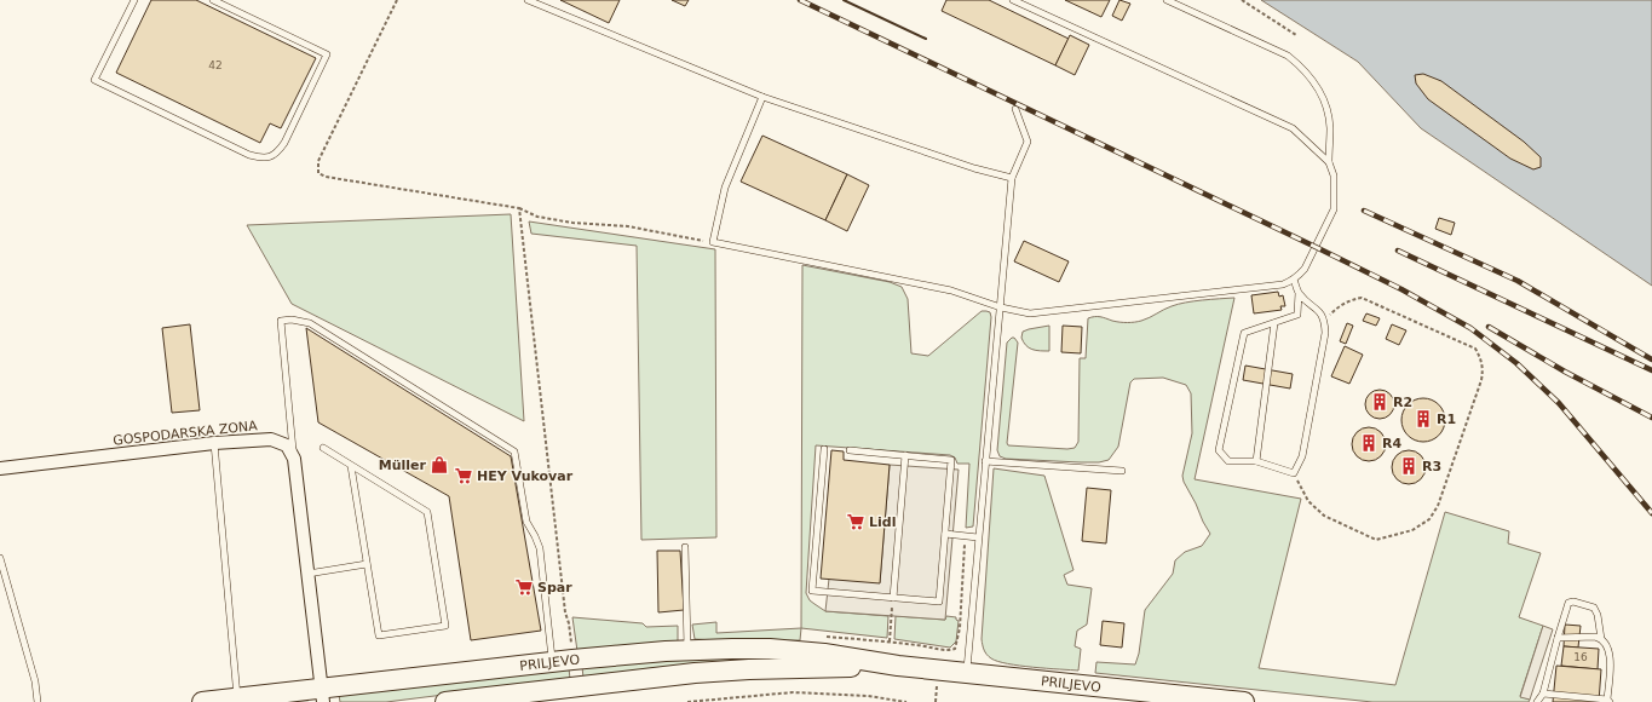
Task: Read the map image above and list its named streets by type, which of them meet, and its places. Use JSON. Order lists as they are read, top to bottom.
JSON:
{
  "streets": {
    "main road": ["PRILJEVO"],
    "street": ["GOSPODARSKA ZONA"]
  },
  "places": {
    "building": [
      "R2",
      "R1",
      "R4",
      "R3"
    ],
    "shop": ["Müller"],
    "supermarket": ["HEY Vukovar", "Lidl", "Spar"]
  },
  "house_numbers": ["42", "16"]
}
